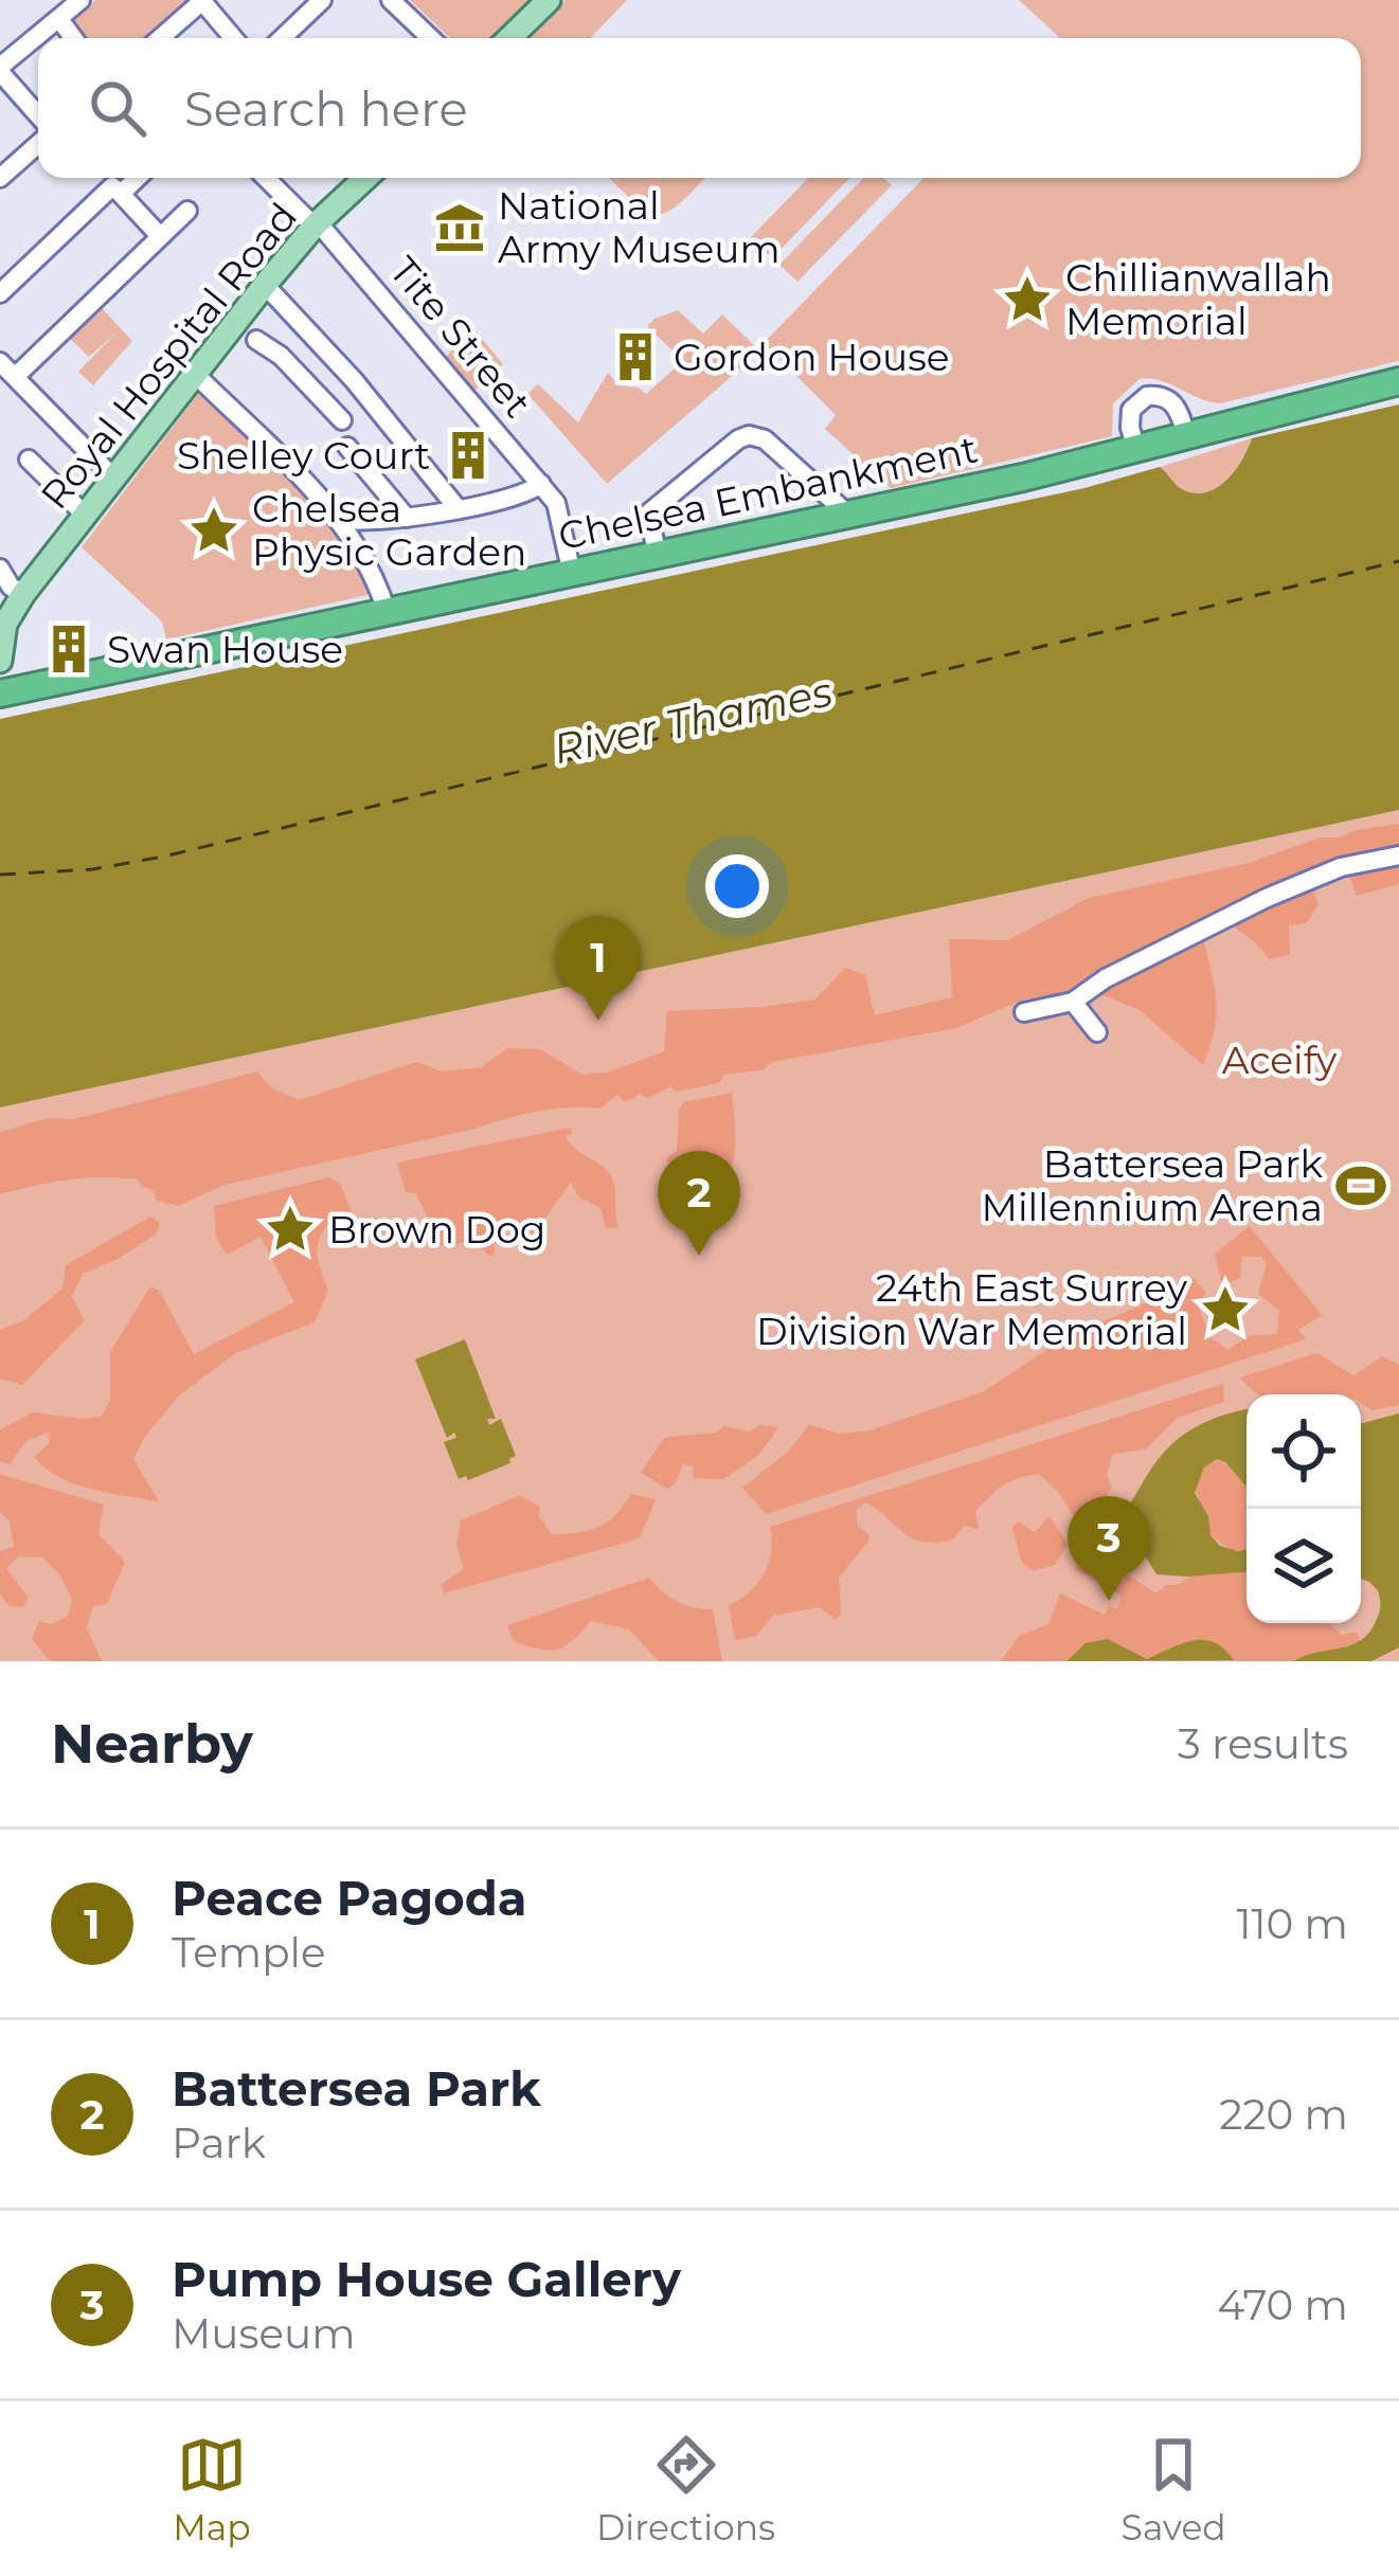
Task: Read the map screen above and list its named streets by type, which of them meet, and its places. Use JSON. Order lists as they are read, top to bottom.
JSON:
{
  "streets": {
    "highway": ["Chelsea Embankment"],
    "main road": ["Royal Hospital Road"],
    "street": ["Tite Street"]
  },
  "crossings": [
    ["Tite Street", "Royal Hospital Road"],
    ["Tite Street", "Chelsea Embankment"],
    ["Royal Hospital Road", "Chelsea Embankment"]
  ],
  "water": ["River Thames"],
  "parks": ["Aceify"],
  "places": {
    "museum": ["National Army Museum"],
    "place": [
      "Chillianwallah Memorial",
      "Chelsea Physic Garden",
      "Brown Dog",
      "24th East Surrey Division War Memorial"
    ],
    "building": ["Gordon House", "Shelley Court", "Swan House"],
    "sports": ["Battersea Park Millennium Arena"]
  },
  "page": {
    "search": "Search here",
    "pins": ["1", "2", "3"],
    "heading": ["Nearby", "3 results"],
    "list": [
      {
        "mark": "1",
        "name": "Peace Pagoda",
        "note": "Temple",
        "value": "110 m"
      },
      {
        "mark": "2",
        "name": "Battersea Park",
        "note": "Park",
        "value": "220 m"
      },
      {
        "mark": "3",
        "name": "Pump House Gallery",
        "note": "Museum",
        "value": "470 m"
      }
    ],
    "nav": ["Map", "Directions", "Saved"]
  }
}
